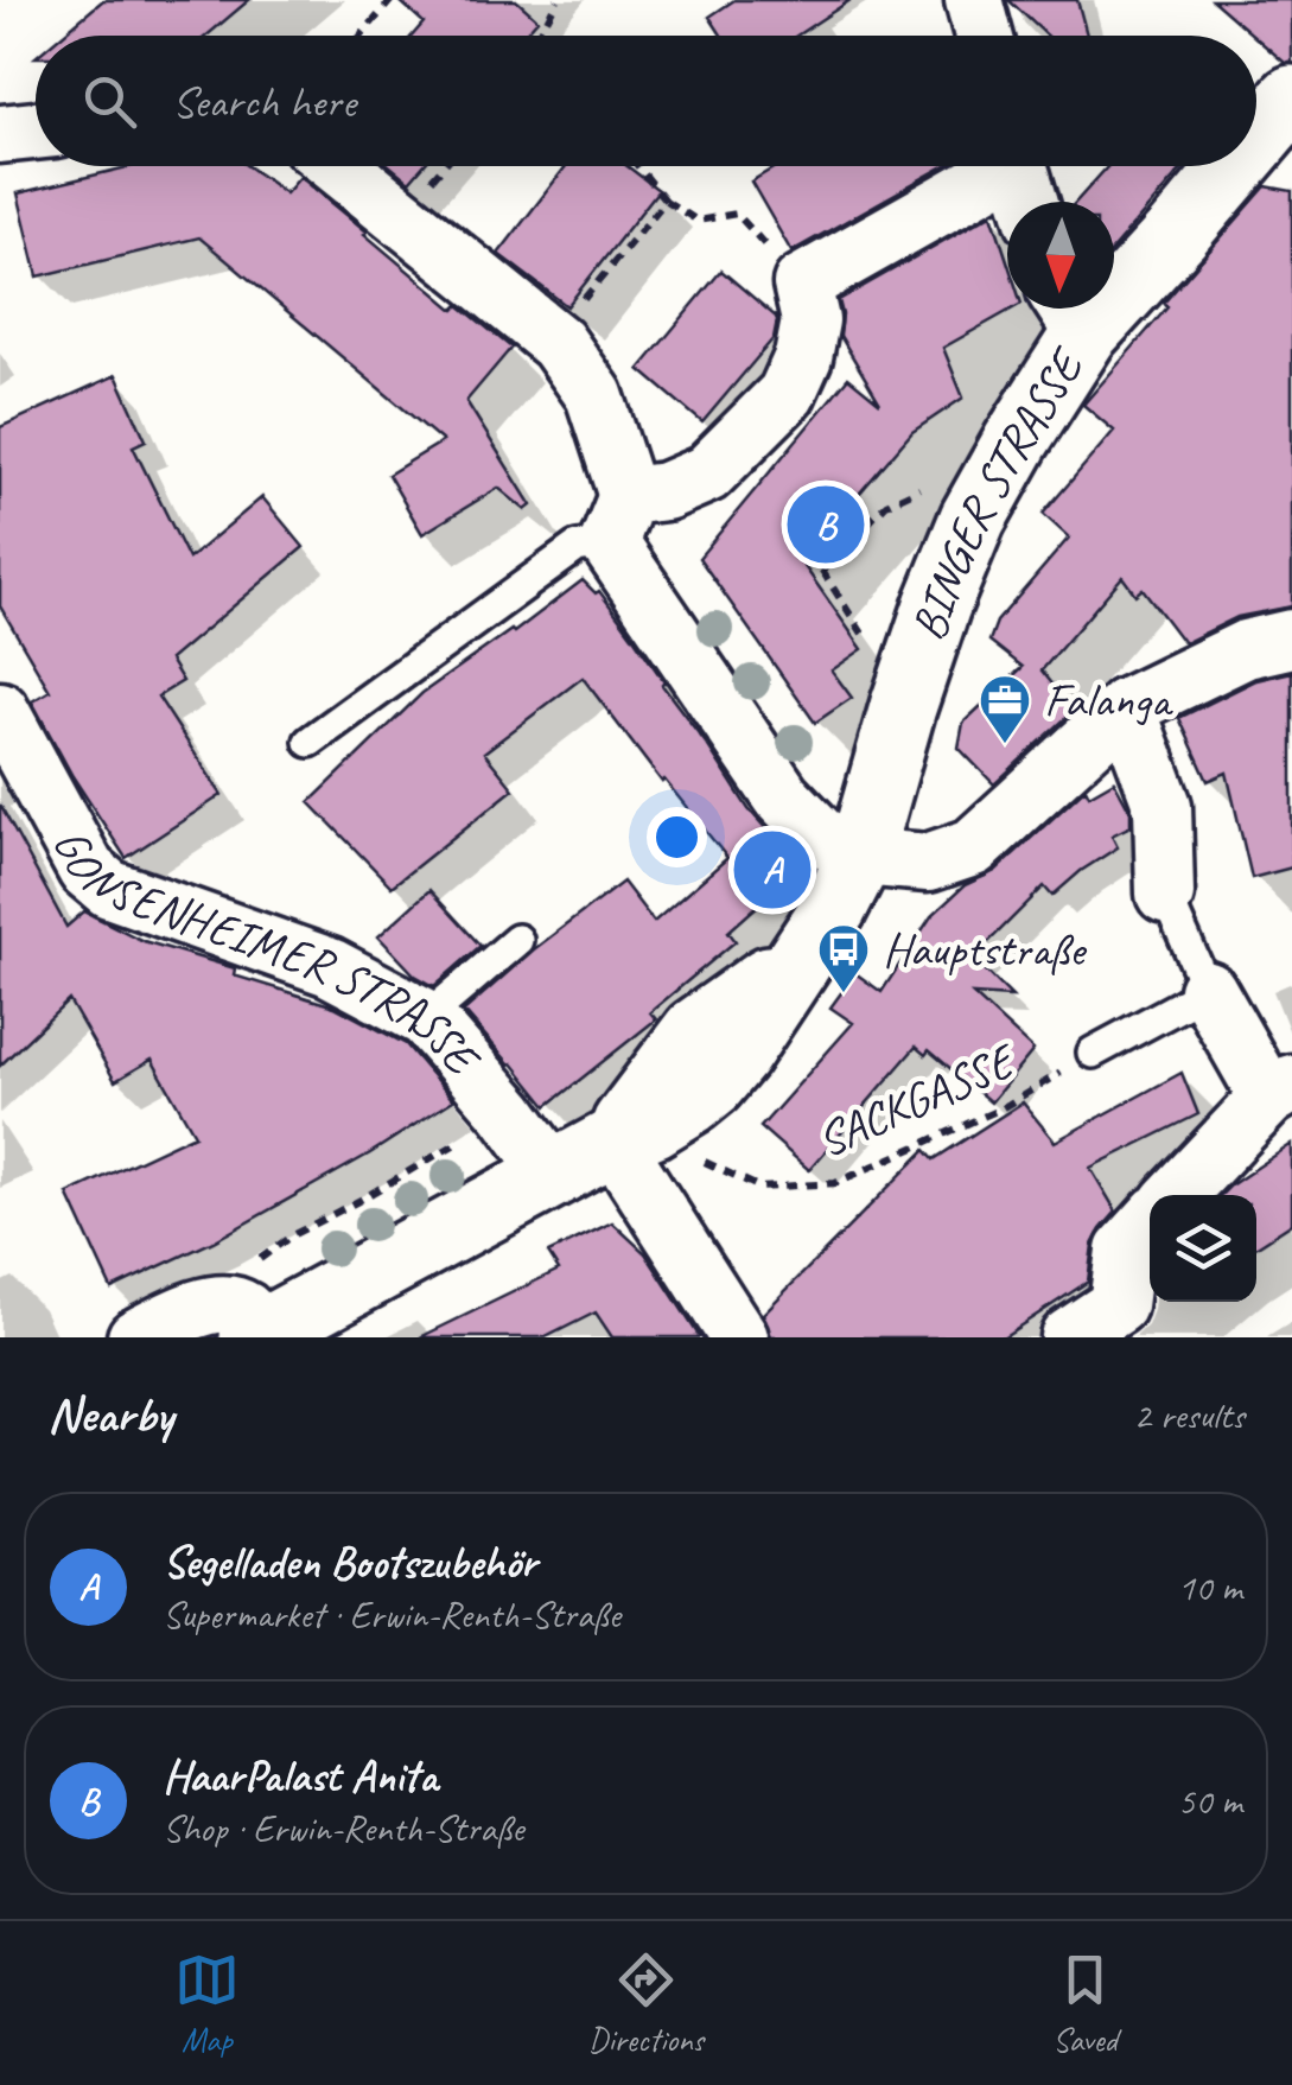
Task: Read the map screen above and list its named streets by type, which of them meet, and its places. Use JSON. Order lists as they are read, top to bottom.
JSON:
{
  "streets": {
    "main road": ["BINGER STRASSE"],
    "street": ["GONSENHEIMER STRASSE"],
    "path": ["SACKGASSE"]
  },
  "crossings": [
    ["BINGER STRASSE", "GONSENHEIMER STRASSE"]
  ],
  "places": {
    "office": ["Falanga"],
    "bus stop": ["Hauptstraße"]
  },
  "north": "bottom",
  "page": {
    "search": "Search here",
    "pins": ["B", "A"],
    "heading": ["Nearby", "2 results"],
    "list": [
      {
        "mark": "A",
        "name": "Segelladen Bootszubehör",
        "note": "Supermarket · Erwin-Renth-Straße",
        "value": "10 m"
      },
      {
        "mark": "B",
        "name": "HaarPalast Anita",
        "note": "Shop · Erwin-Renth-Straße",
        "value": "50 m"
      }
    ],
    "nav": ["Map", "Directions", "Saved"]
  }
}
